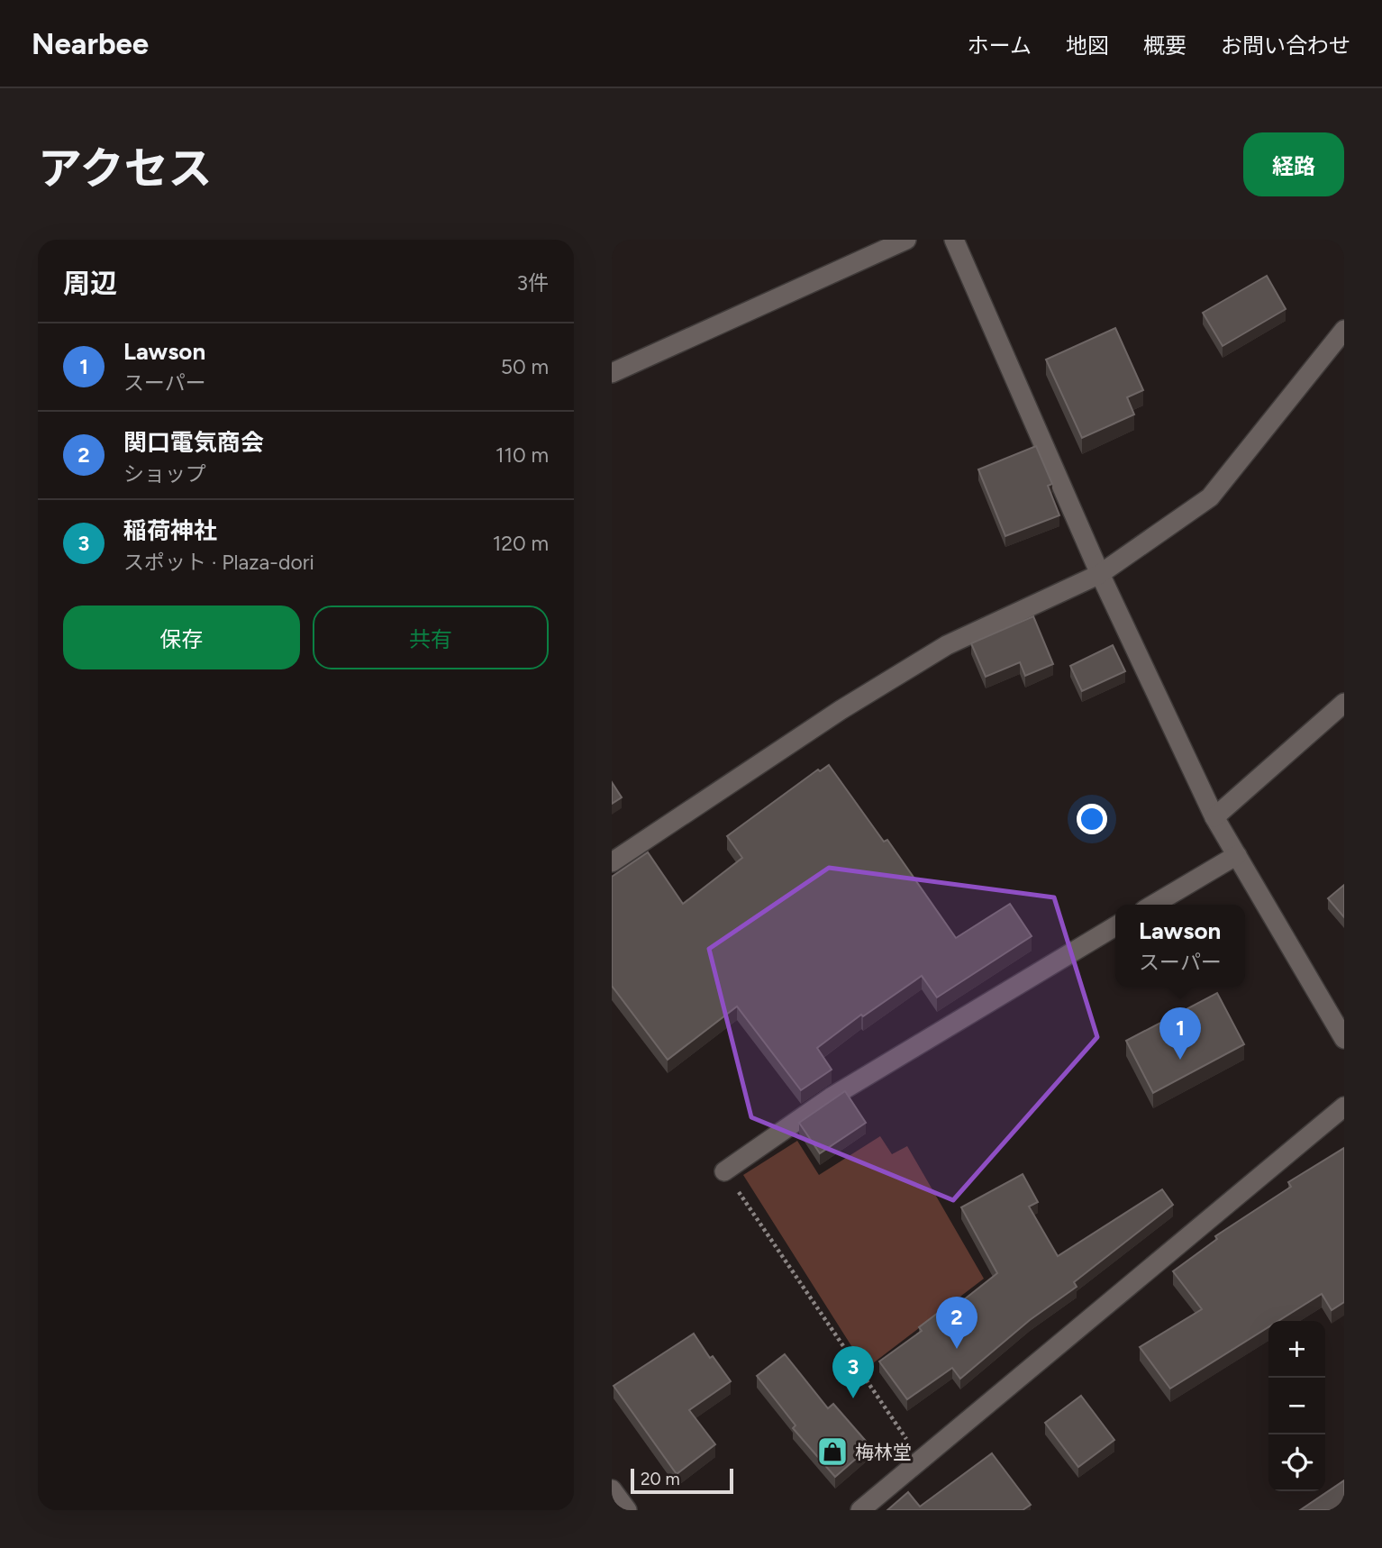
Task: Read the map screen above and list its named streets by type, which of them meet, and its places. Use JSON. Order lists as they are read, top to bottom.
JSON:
{
  "places": {
    "shop": ["梅林堂"]
  },
  "scale_bar": "20 m",
  "page": {
    "header": "Nearbee",
    "nav": [
      "ホーム",
      "地図",
      "概要",
      "お問い合わせ"
    ],
    "title": "アクセス",
    "buttons": [
      "経路",
      ["保存", "共有"]
    ],
    "heading": ["周辺", "3件"],
    "list": [
      {
        "mark": "1",
        "name": "Lawson",
        "note": "スーパー",
        "value": "50 m"
      },
      {
        "mark": "2",
        "name": "関口電気商会",
        "note": "ショップ",
        "value": "110 m"
      },
      {
        "mark": "3",
        "name": "稲荷神社",
        "note": "スポット · Plaza-dori",
        "value": "120 m"
      }
    ],
    "popup": ["Lawson", "スーパー"],
    "pins": ["1", "2", "3"],
    "map_buttons": ["+", "−"],
    "scale": "20 m"
  }
}
